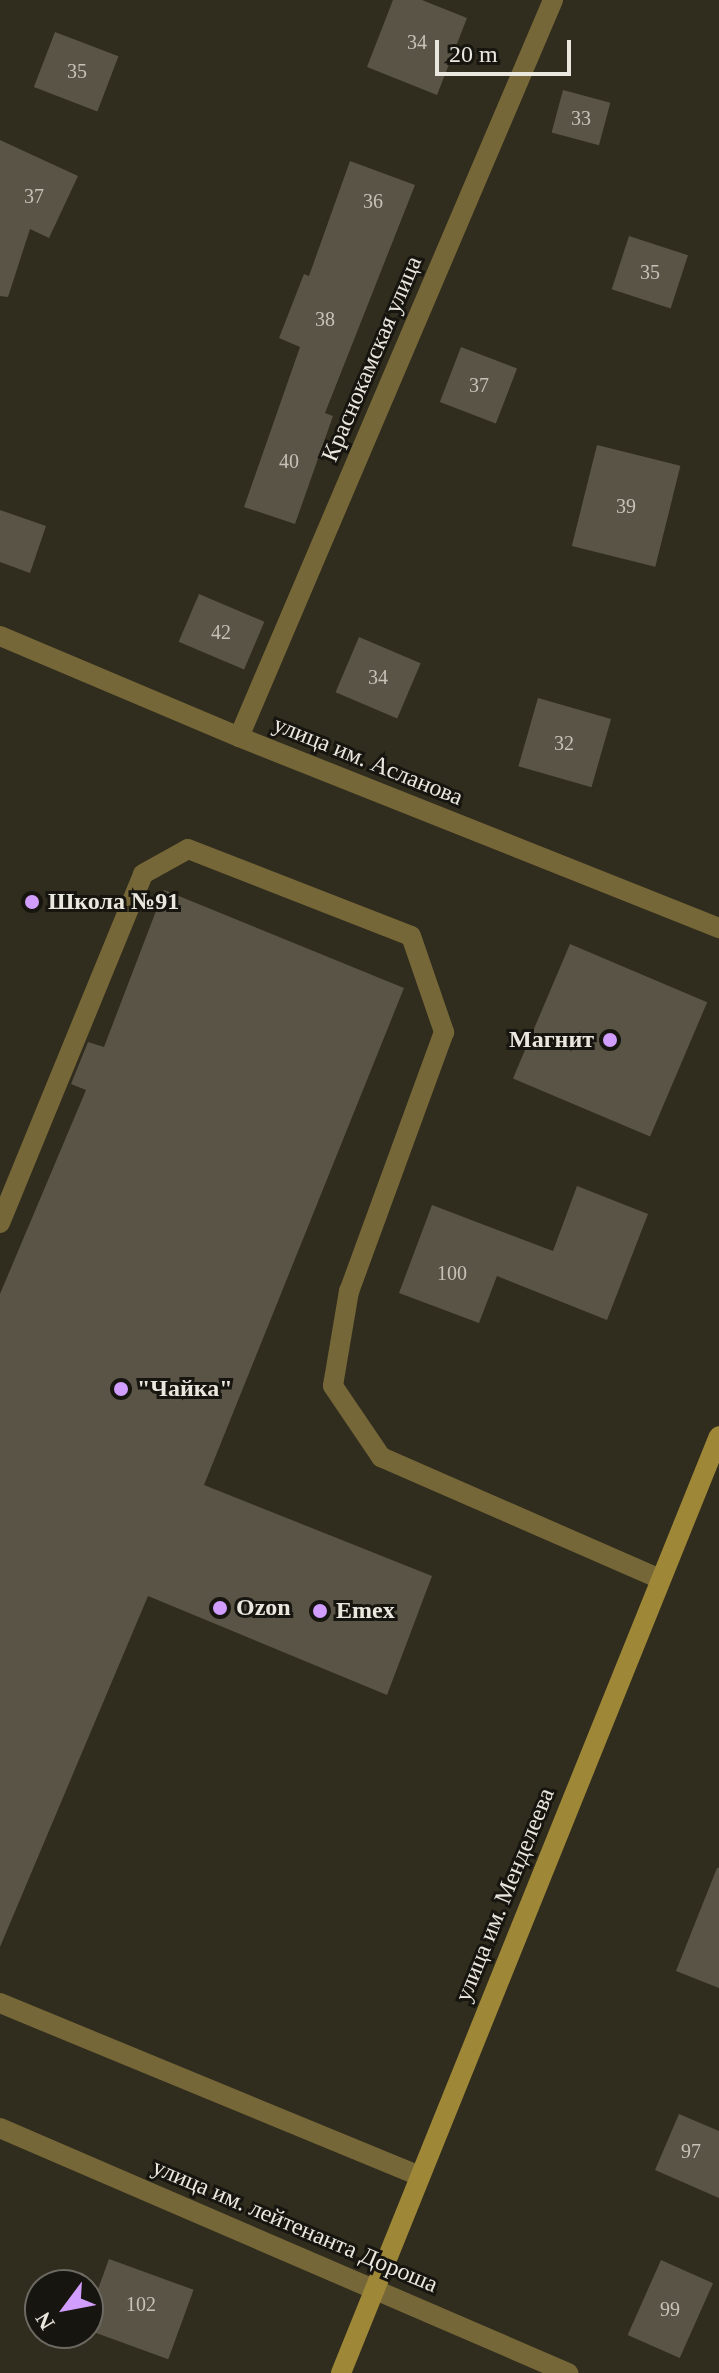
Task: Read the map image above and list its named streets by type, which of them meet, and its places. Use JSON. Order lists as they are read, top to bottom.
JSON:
{
  "streets": {
    "main road": ["улица им. Менделеева"],
    "street": ["Краснокамская улица", "улица им. Асланова", "улица им. лейтенанта Дороша"]
  },
  "crossings": [
    ["Краснокамская улица", "улица им. Асланова"],
    ["улица им. Менделеева", "улица им. лейтенанта Дороша"]
  ],
  "places": [
    "Школа №91",
    "Магнит",
    "\"Чайка\"",
    "Ozon",
    "Emex"
  ],
  "house_numbers": [
    "34",
    "35",
    "33",
    "37",
    "36",
    "35",
    "38",
    "37",
    "40",
    "39",
    "42",
    "34",
    "32",
    "100",
    "97",
    "102",
    "99"
  ],
  "scale_bar": "20 m",
  "north": "bottom left"
}
